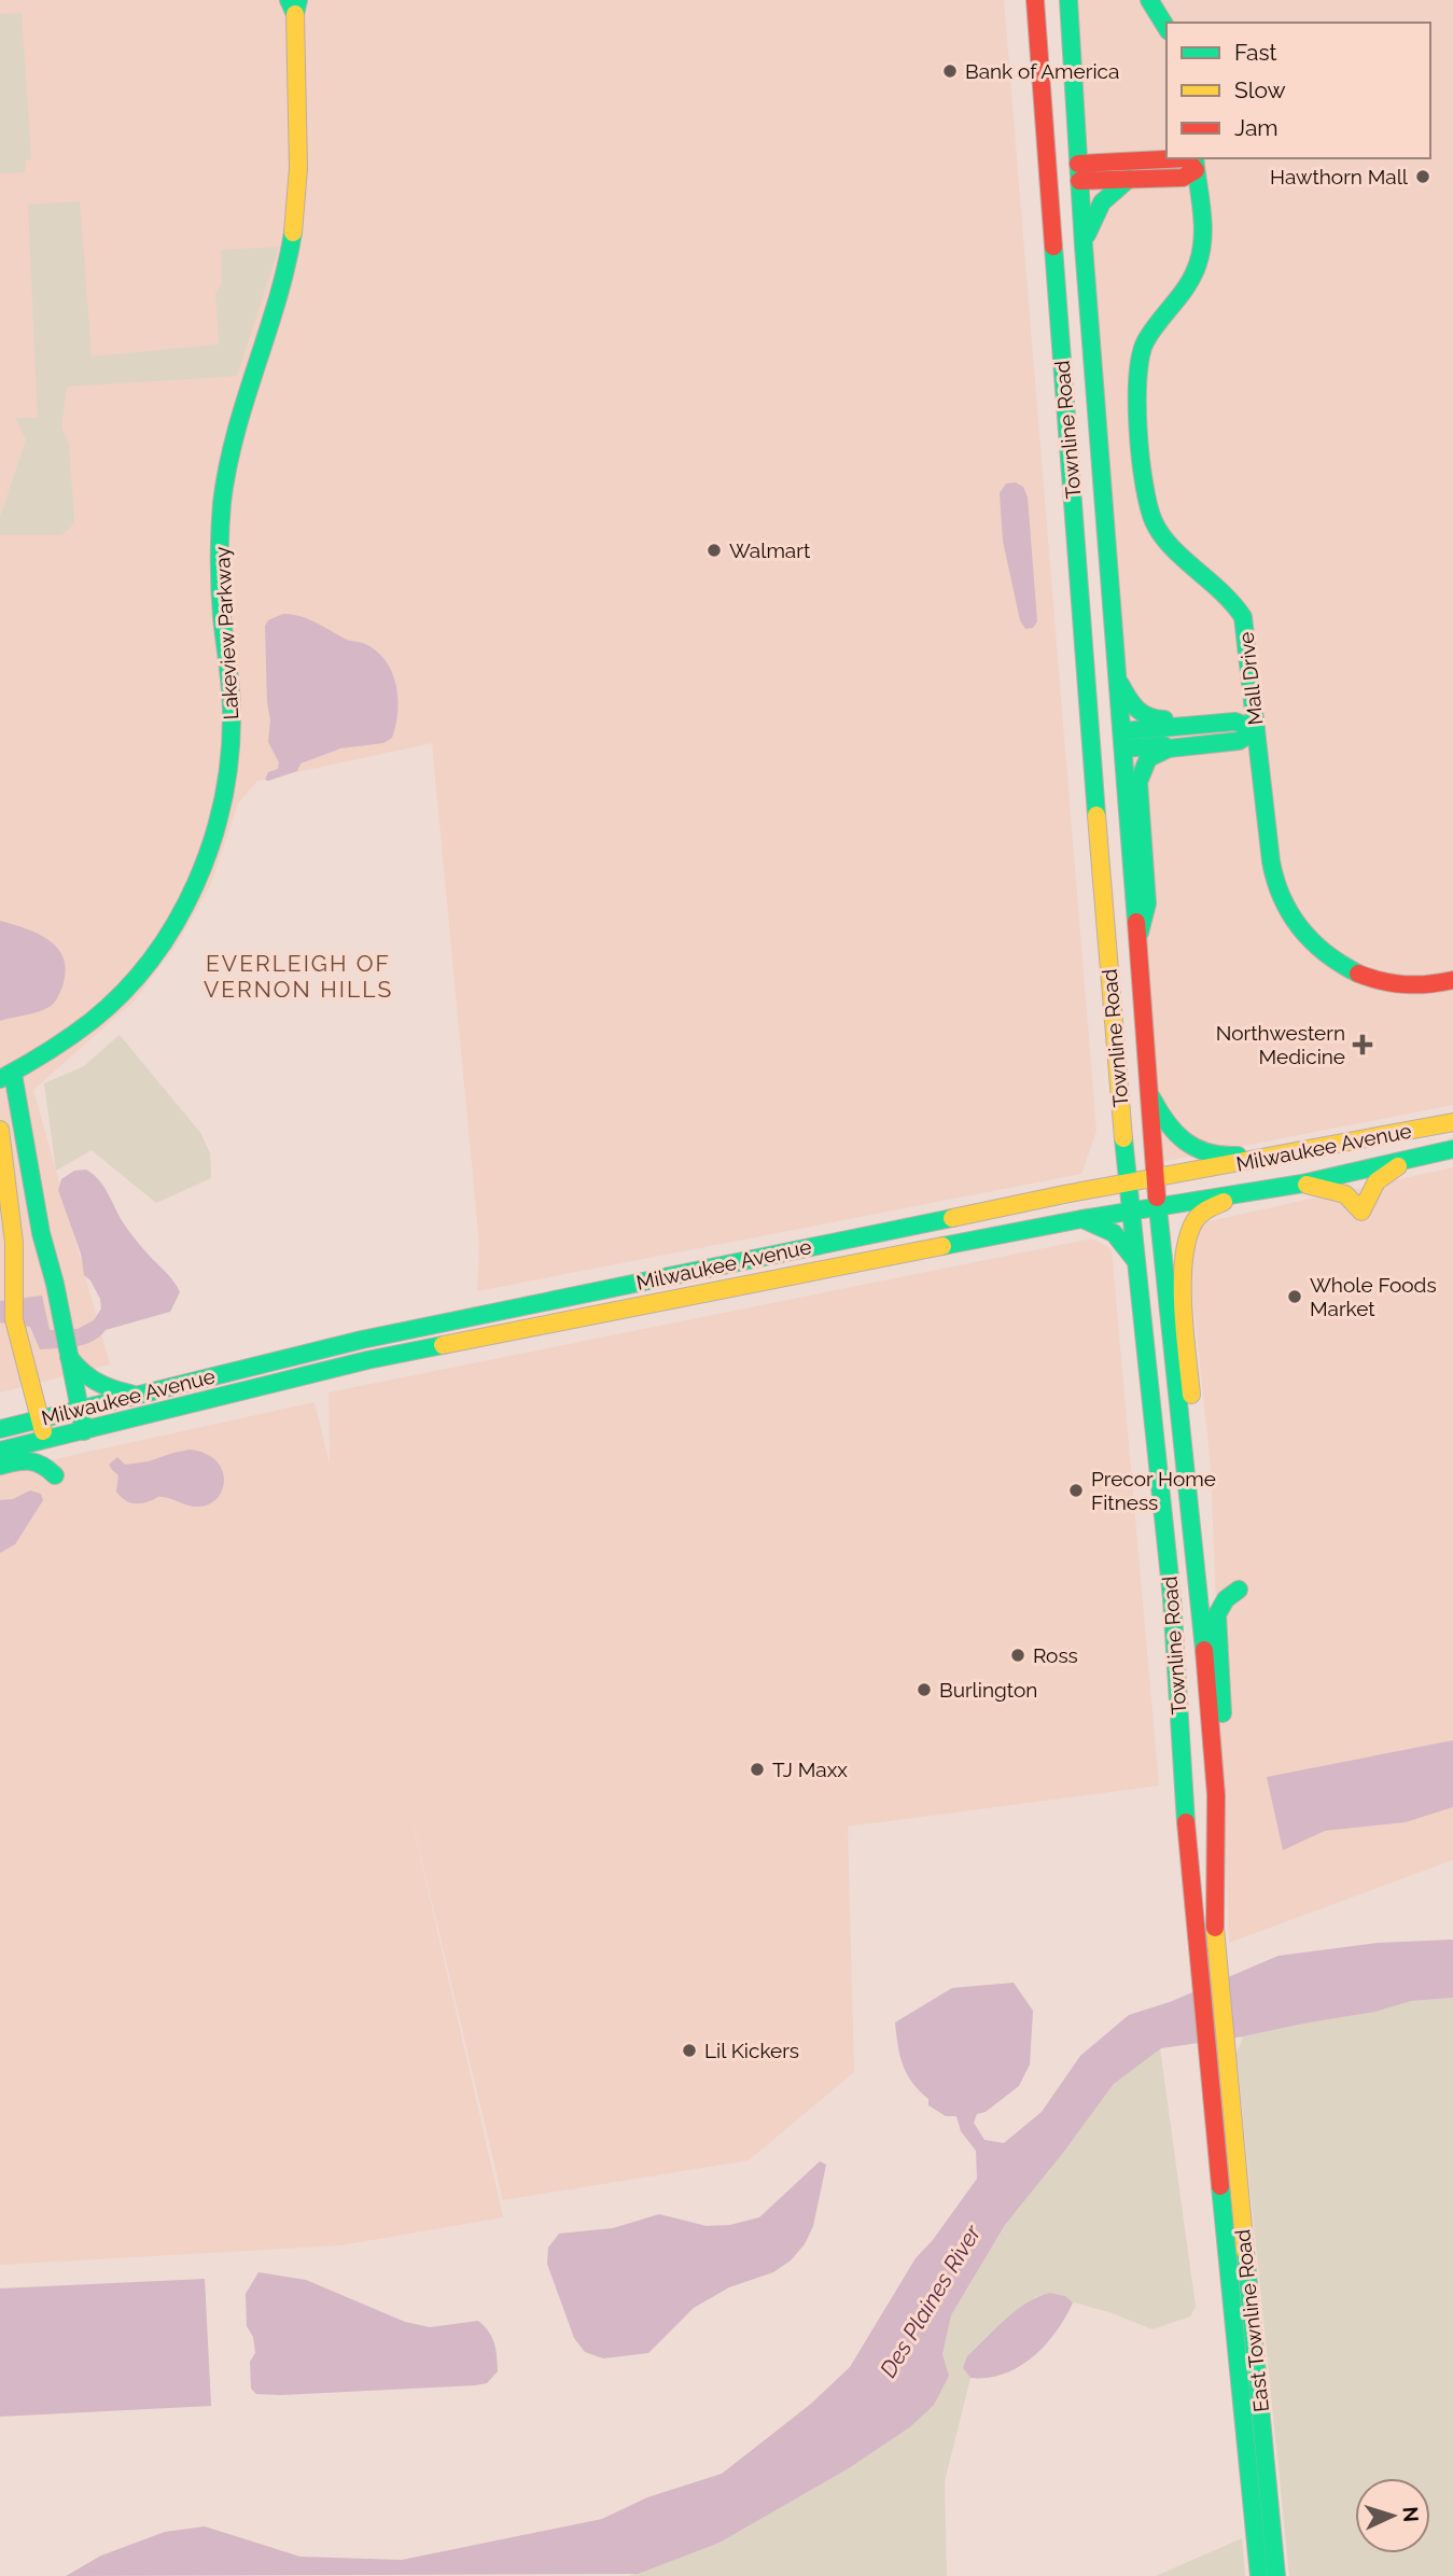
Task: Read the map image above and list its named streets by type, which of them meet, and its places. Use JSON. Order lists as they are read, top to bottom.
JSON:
{
  "streets": {
    "main road": [
      "Townline Road",
      "Lakeview Parkway",
      "Mall Drive",
      "Milwaukee Avenue",
      "East Townline Road"
    ]
  },
  "crossings": [
    ["Townline Road", "Milwaukee Avenue"],
    ["Townline Road", "East Townline Road"]
  ],
  "districts": ["EVERLEIGH OF VERNON HILLS"],
  "water": ["Des Plaines River"],
  "places": {
    "other": [
      "Bank of America",
      "Hawthorn Mall",
      "Walmart",
      "Whole Foods Market",
      "Precor Home Fitness",
      "Ross",
      "Burlington",
      "TJ Maxx",
      "Lil Kickers"
    ],
    "health": ["Northwestern Medicine"]
  },
  "legend": ["Fast", "Slow", "Jam"],
  "north": "right"
}
